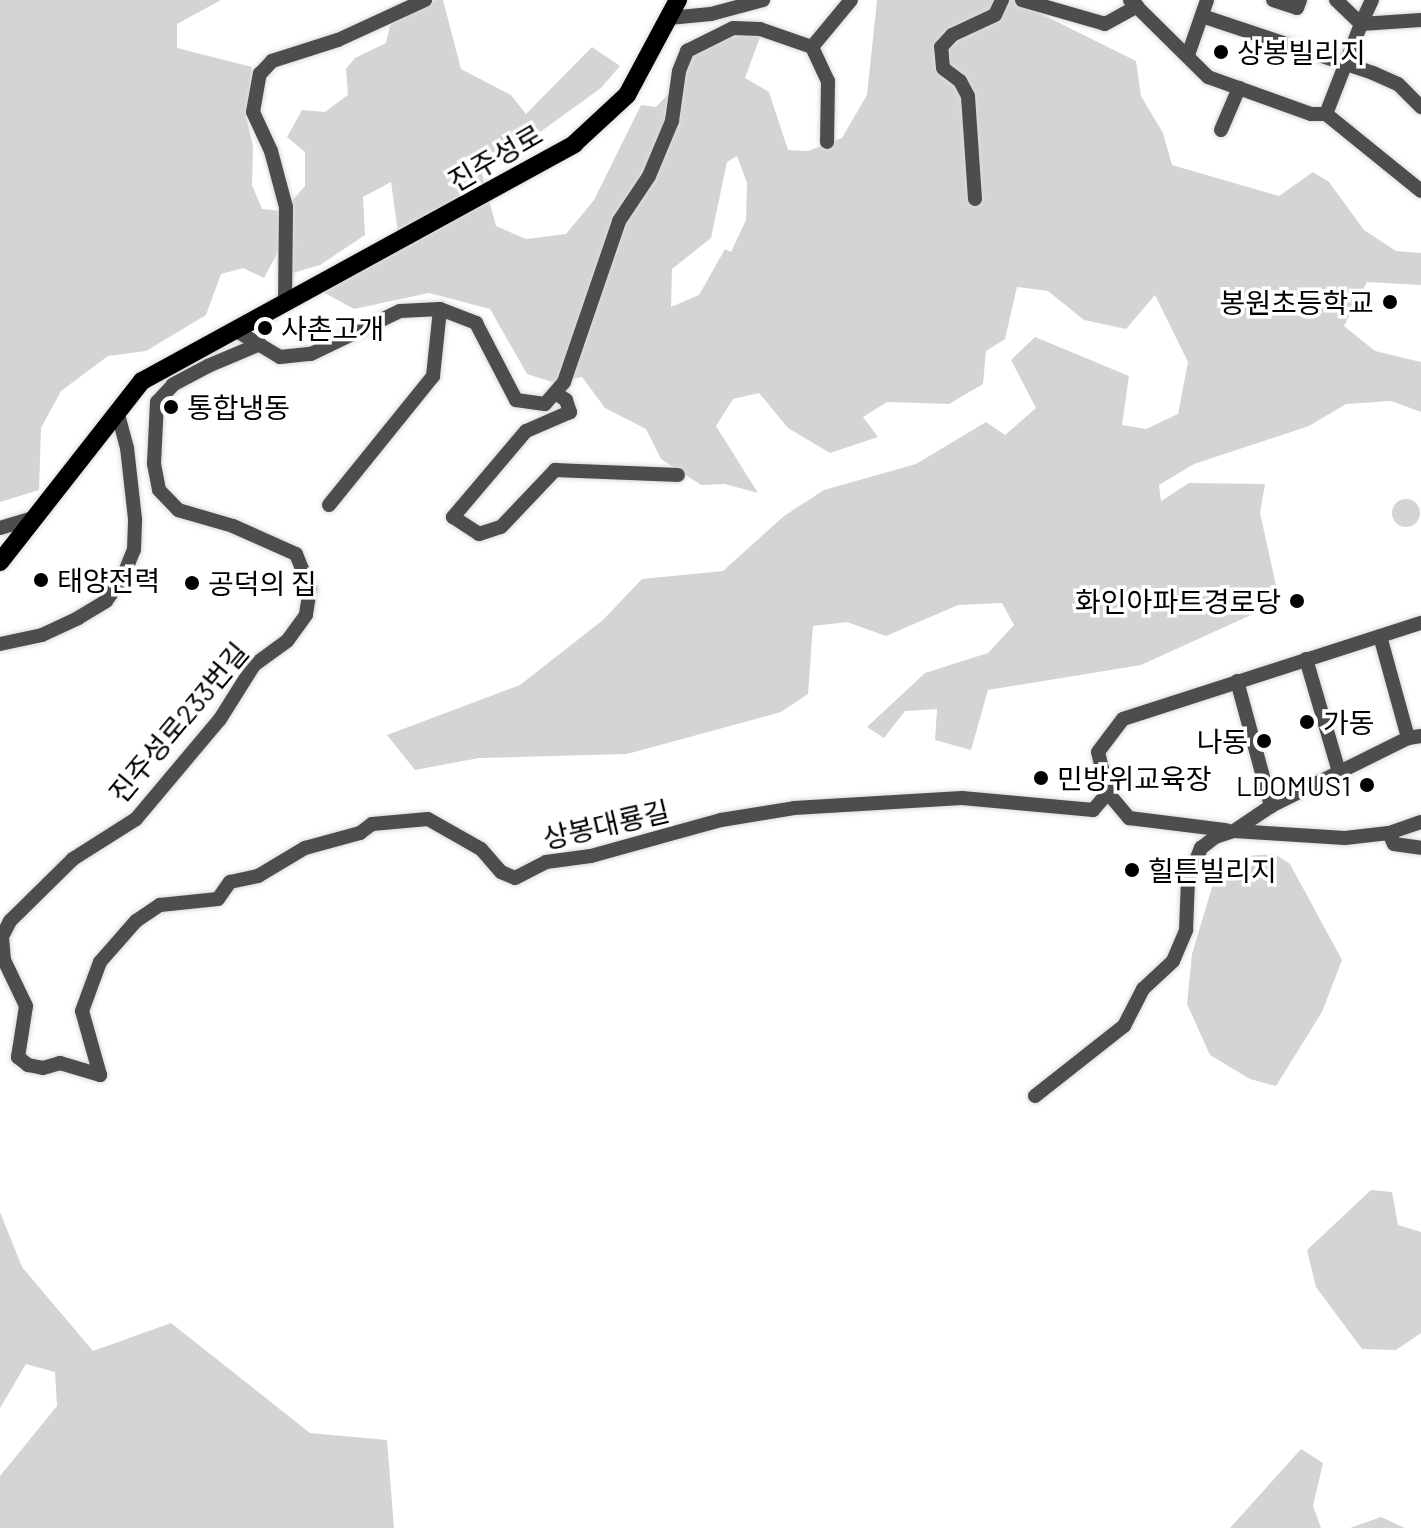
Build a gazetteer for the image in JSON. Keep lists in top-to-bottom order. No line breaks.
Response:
{"streets":{"main road":["진주성로"],"street":["진주성로233번길","상봉대룡길"]},"crossings":[["진주성로233번길","상봉대룡길"]],"places":["상봉빌리지","봉원초등학교","사촌고개","통합냉동","태양전력","공덕의 집","화인아파트경로당","가동","나동","민방위교육장","LDOMUS1","힐튼빌리지"]}
